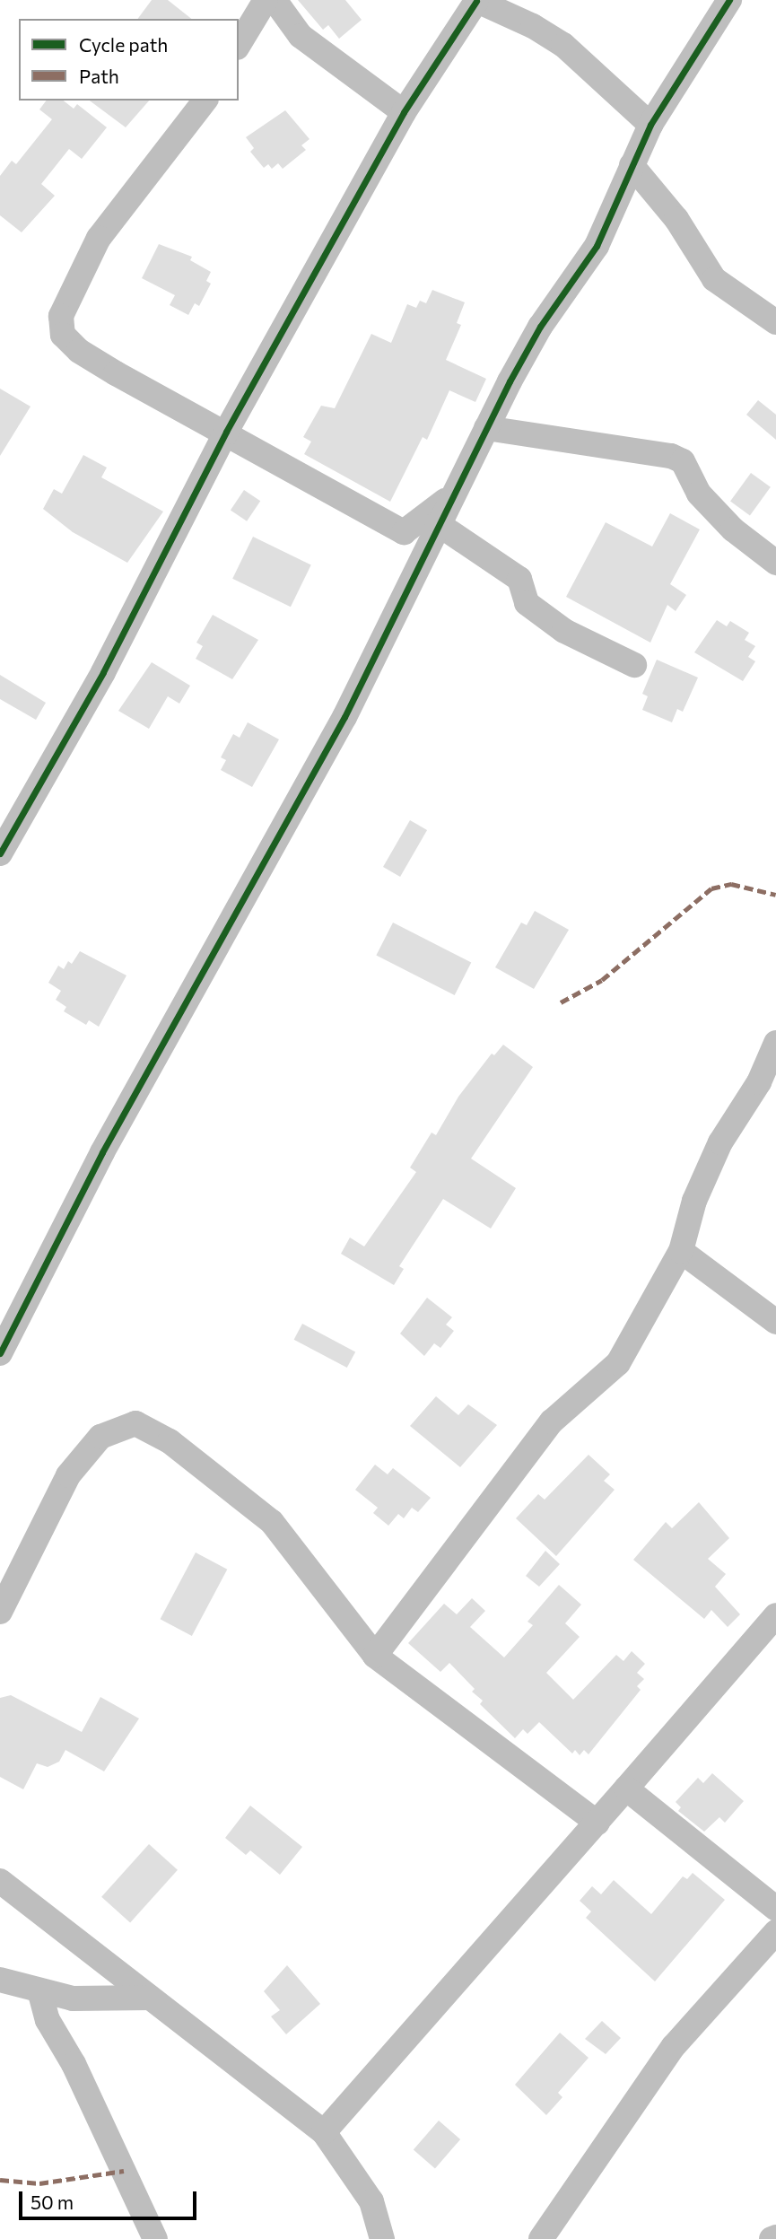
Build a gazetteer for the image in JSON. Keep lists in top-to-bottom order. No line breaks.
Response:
{"legend":["Cycle path","Path"],"scale_bar":"50 m"}
